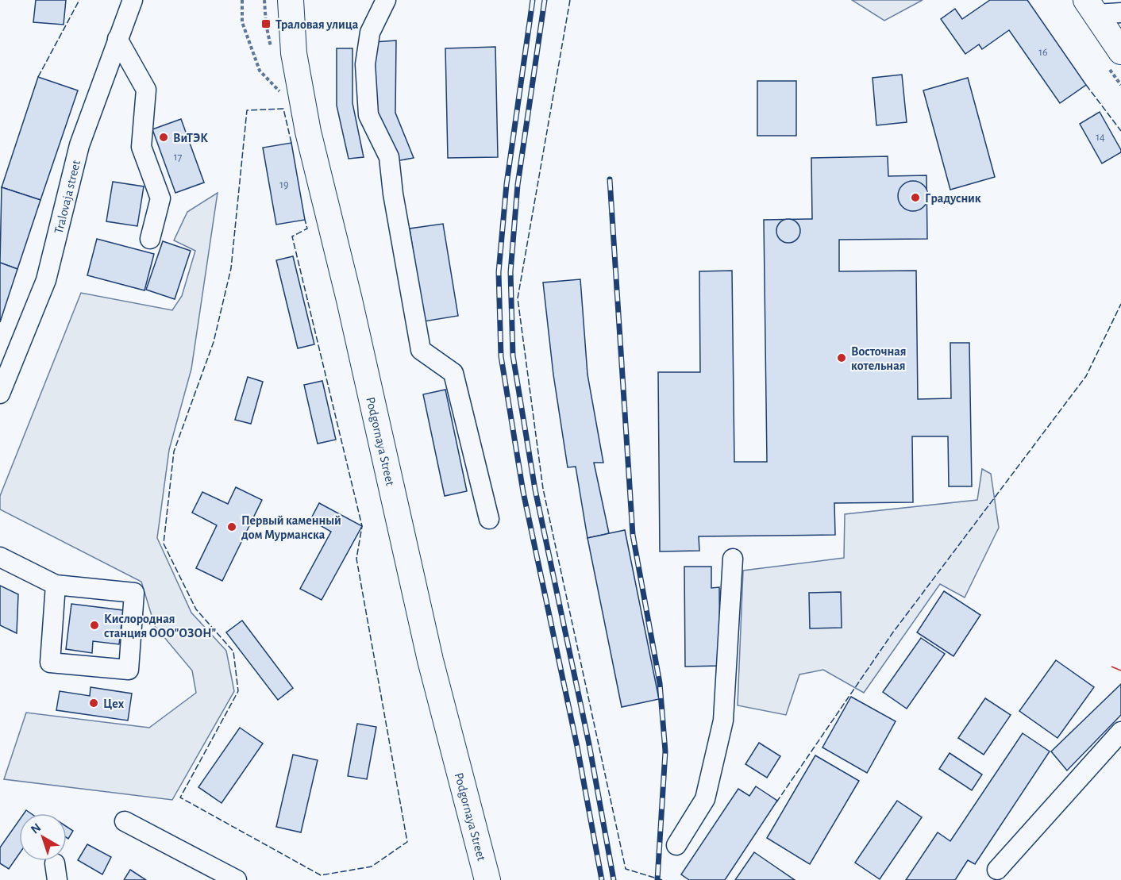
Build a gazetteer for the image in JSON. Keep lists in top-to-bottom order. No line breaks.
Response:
{"streets":{"main road":["Podgornaya Street"],"street":["Tralovaja street"]},"places":{"transit":["Траловая улица"],"other":["ВиТЭК","Градусник","Восточная котельная","Первый каменный дом Мурманска","Кислородная станция ООО\"ОЗОН\"","Цех"]},"house_numbers":["16","14","17","19"],"north":"top left"}
